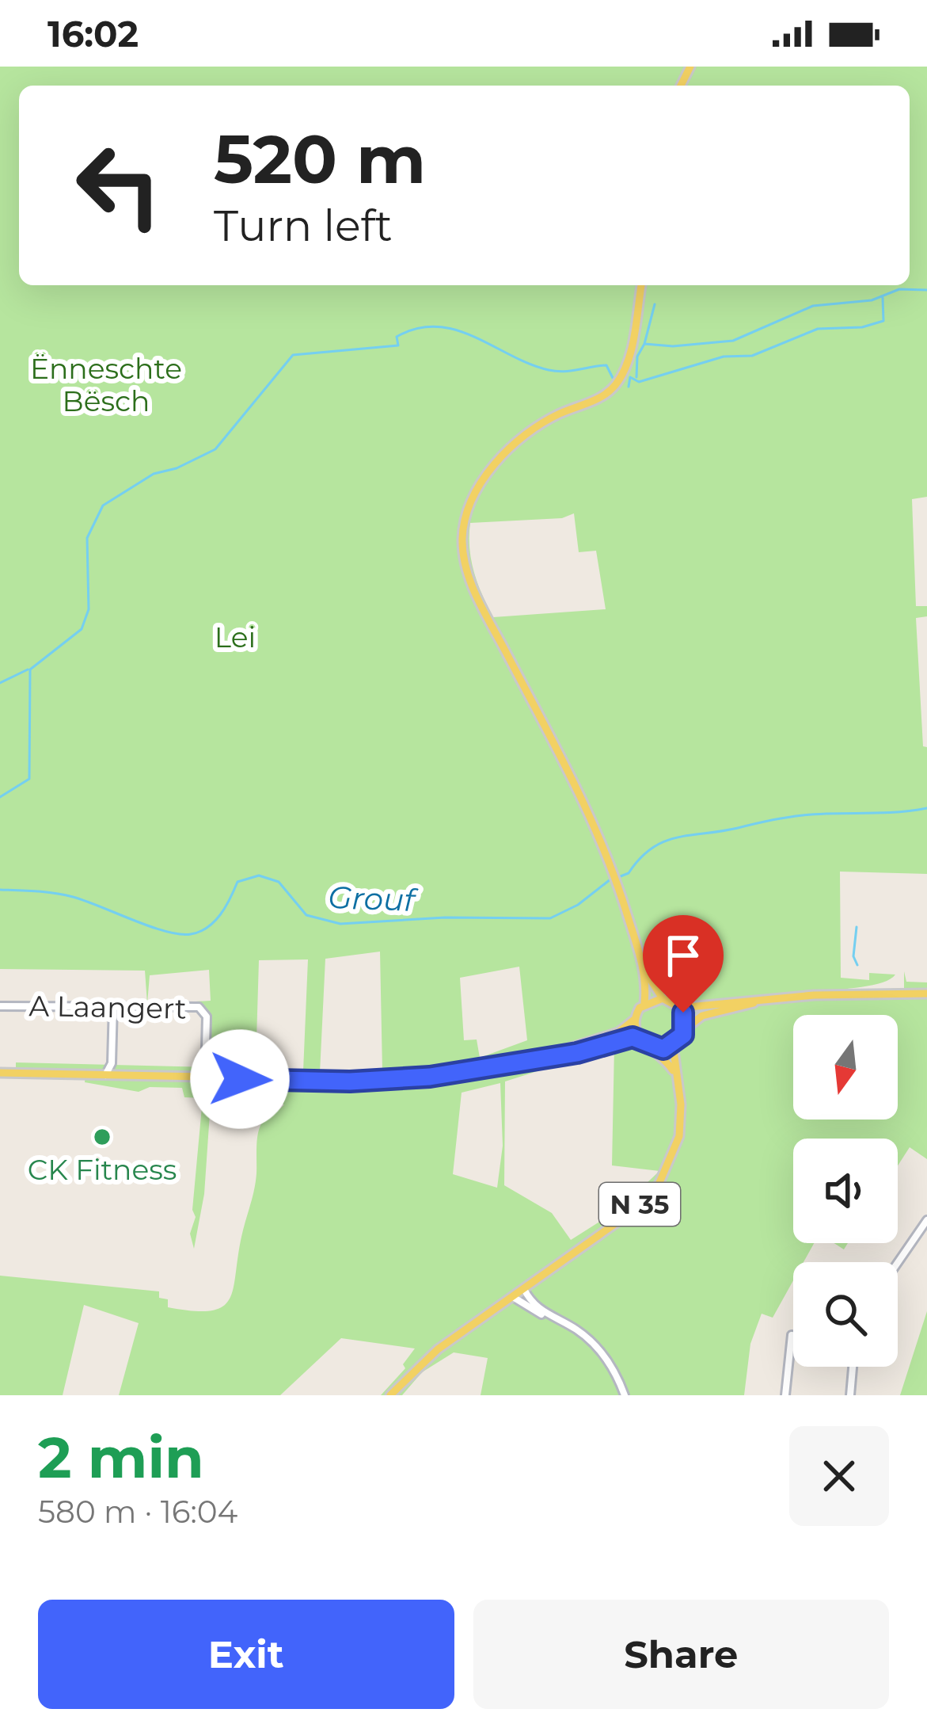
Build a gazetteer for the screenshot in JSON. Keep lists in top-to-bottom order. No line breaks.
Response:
{"streets":{"main road":["N 35"],"street":["A Laangert"]},"water":["Grouf"],"parks":["Ënneschte Bësch","Lei"],"places":["CK Fitness"],"north":"bottom","page":{"status":"16:02","turn":["520 m","Turn left"],"heading":["2 min","580 m · 16:04"],"buttons":["Exit","Share"]}}
